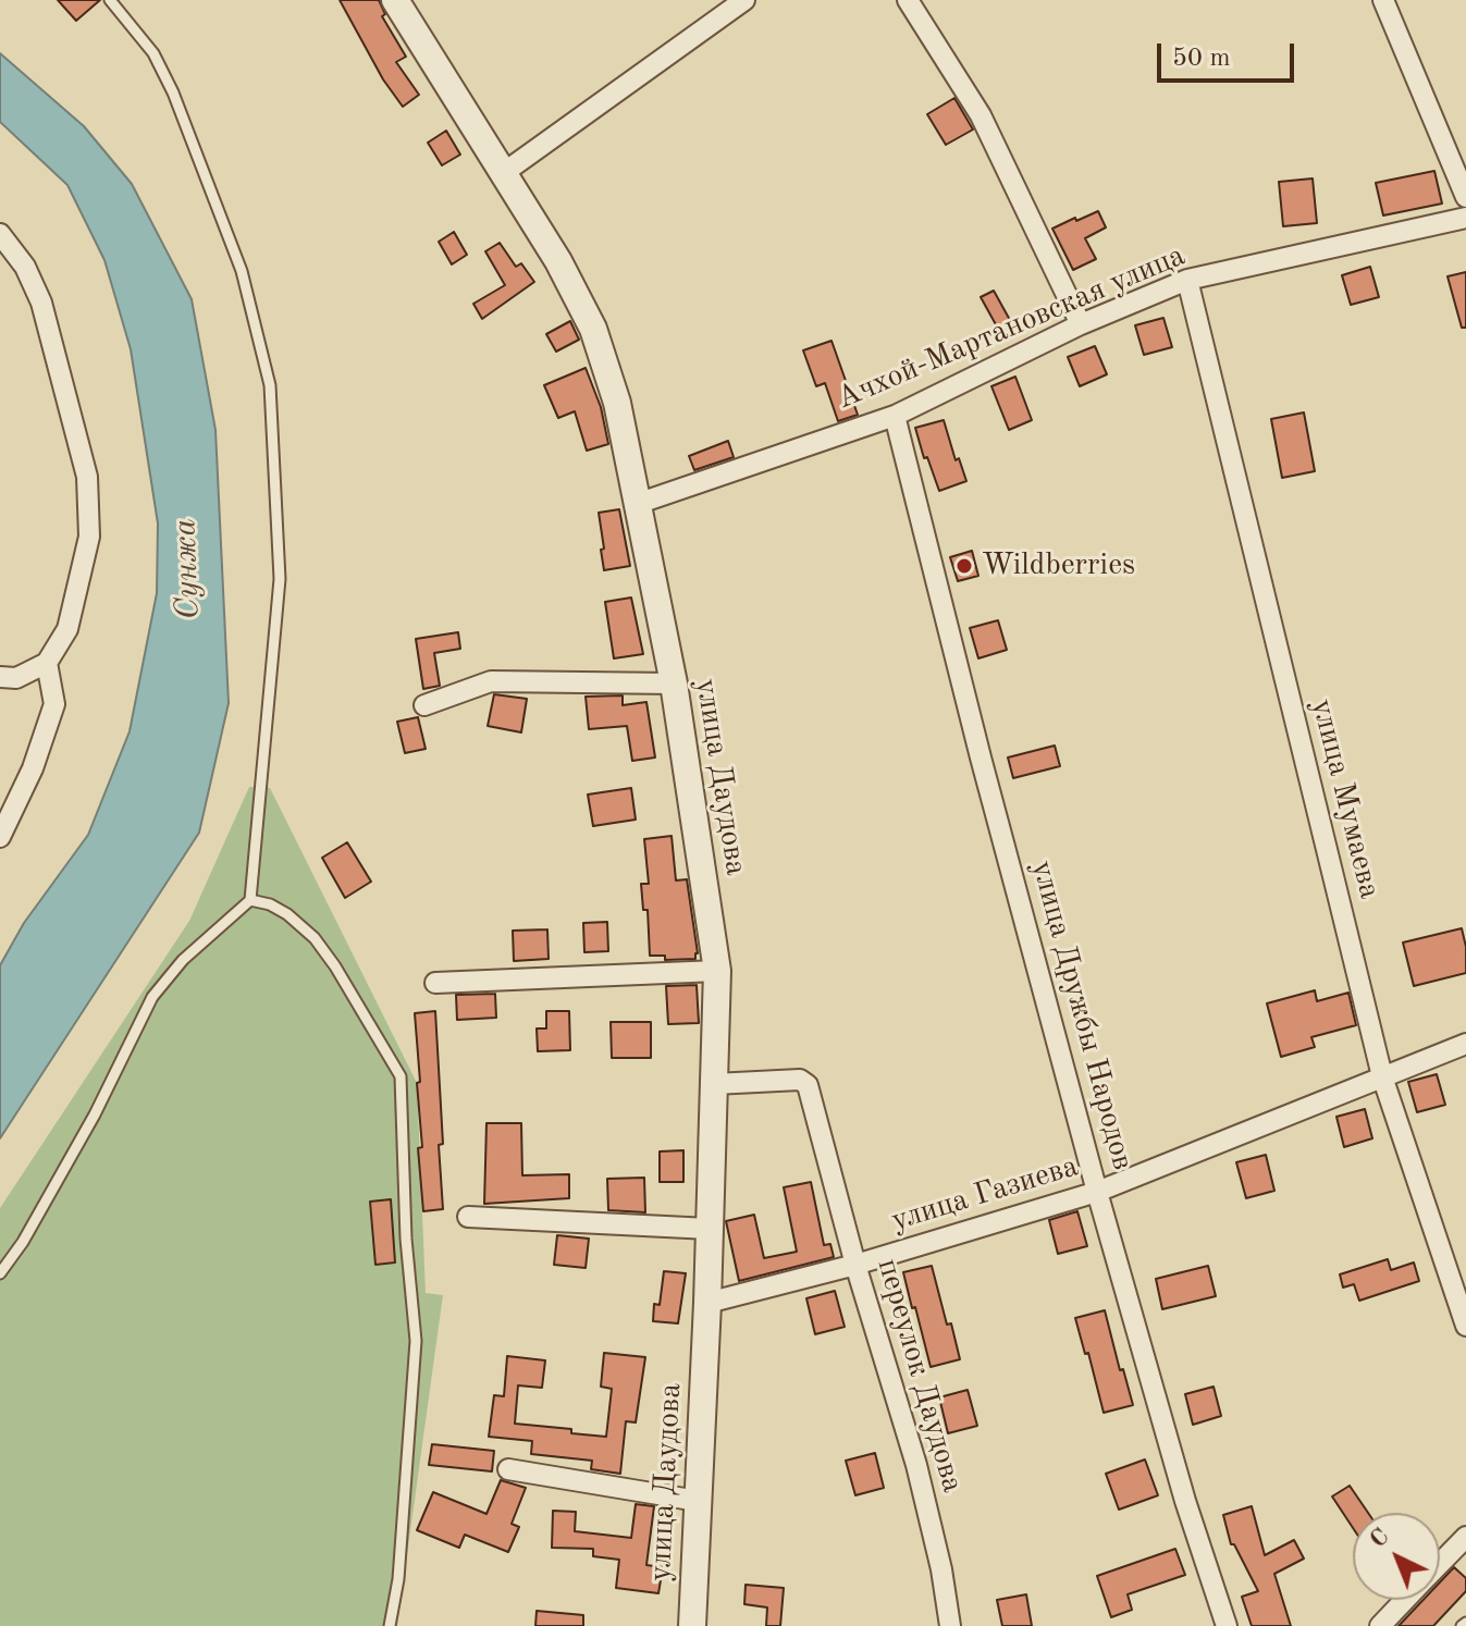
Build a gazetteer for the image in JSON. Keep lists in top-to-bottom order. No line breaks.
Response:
{"streets":{"street":["Ачхой-Мартановская улица","улица Даудова","улица Мумаева","улица Дружбы Народов","улица Газиева","переулок Даудова"]},"crossings":[["Ачхой-Мартановская улица","улица Даудова"],["Ачхой-Мартановская улица","улица Мумаева"],["Ачхой-Мартановская улица","улица Дружбы Народов"],["улица Даудова","улица Газиева"],["улица Даудова","переулок Даудова"],["улица Мумаева","улица Газиева"],["улица Дружбы Народов","улица Газиева"],["улица Газиева","переулок Даудова"]],"water":["Сунжа"],"places":["Wildberries"],"scale_bar":"50 m","north":"top left"}
